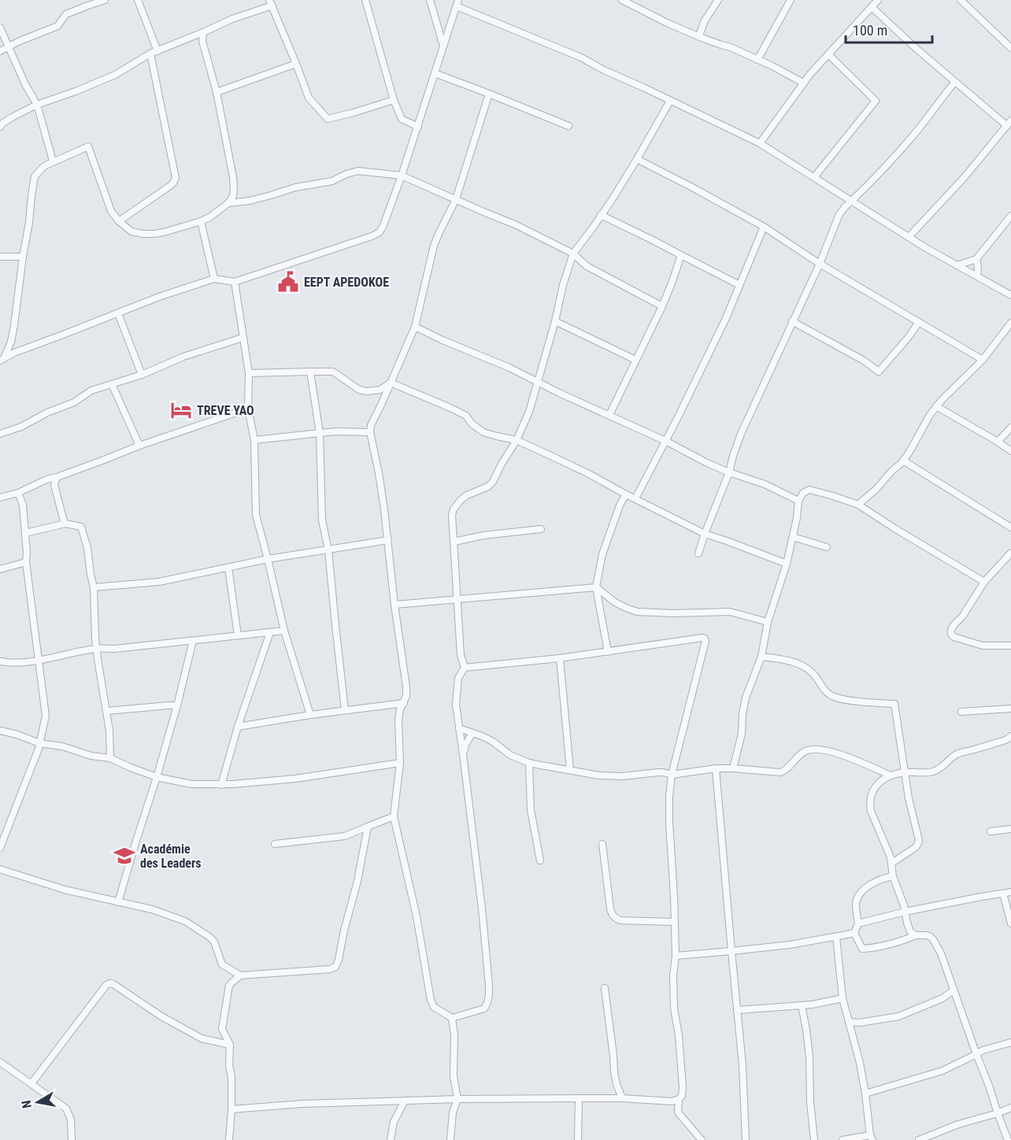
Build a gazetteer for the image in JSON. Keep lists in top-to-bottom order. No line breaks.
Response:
{"places":{"public building":["EEPT APEDOKOE"],"hotel":["TREVE YAO"],"school or university":["Académie des Leaders"]},"scale_bar":"100 m","north":"left"}
